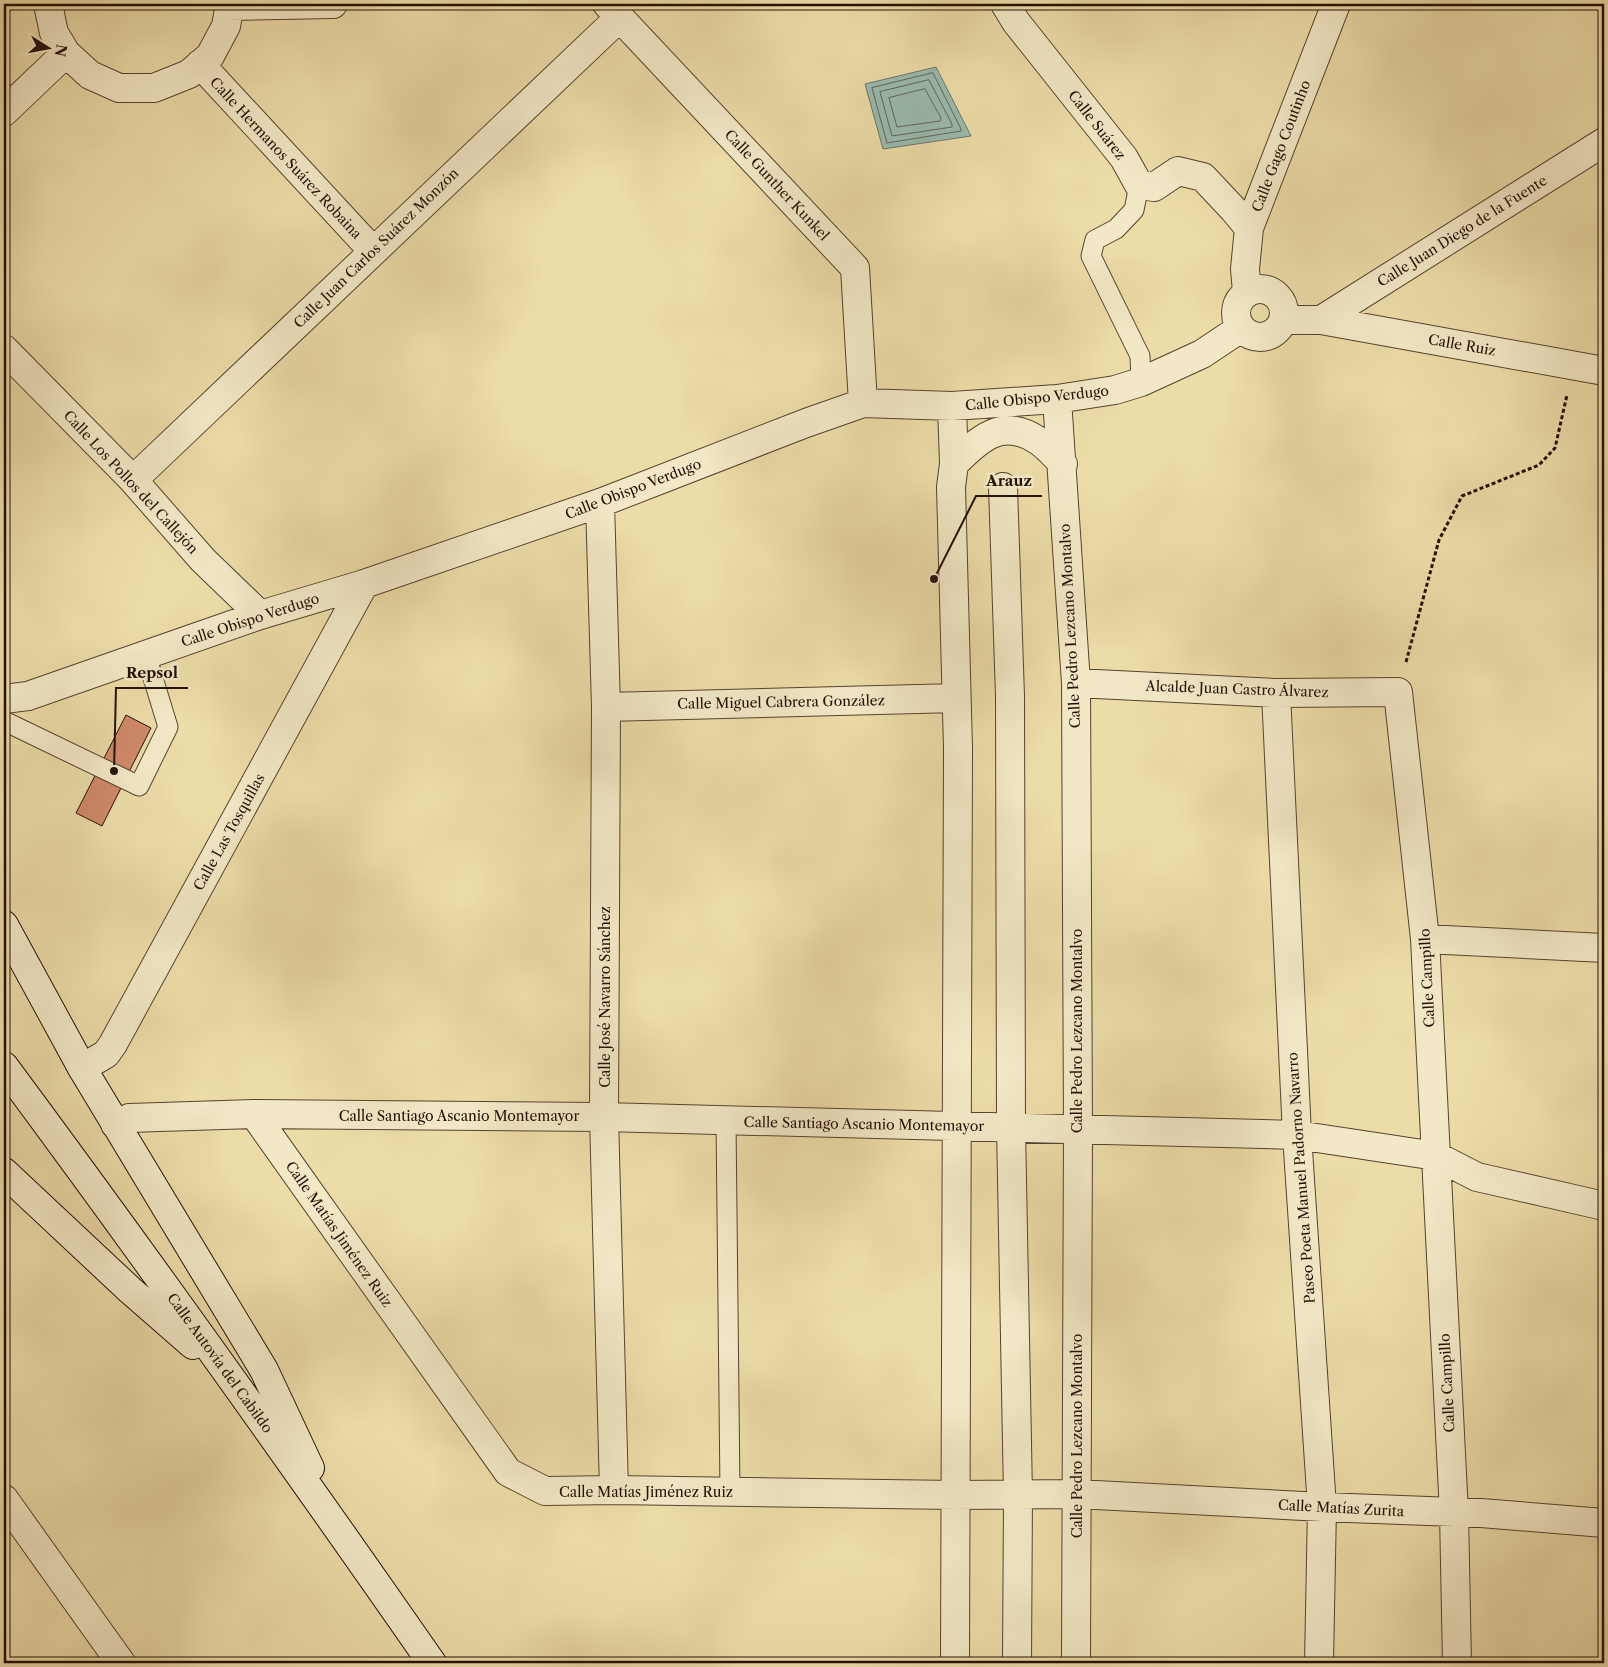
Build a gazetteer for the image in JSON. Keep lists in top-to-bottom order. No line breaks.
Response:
{"streets":{"street":["Calle Suárez","Calle Gago Coutinho","Calle Hermanos Suárez Robaina","Calle Gunther Kunkel","Calle Juan Diego de la Fuente","Calle Juan Carlos Suárez Monzón","Calle Ruiz","Calle Obispo Verdugo","Calle Los Pollos del Callejón","Calle Pedro Lezcano Montalvo","Alcalde Juan Castro Álvarez","Calle Miguel Cabrera González","Calle Las Tosquillas","Calle Campillo","Calle José Navarro Sánchez","Calle Santiago Ascanio Montemayor","Paseo Poeta Manuel Padorno Navarro","Calle Matías Jiménez Ruiz","Calle Autovía del Cabildo","Calle Matías Zurita"]},"crossings":[["Calle Gago Coutinho","Calle Obispo Verdugo"],["Calle Hermanos Suárez Robaina","Calle Juan Carlos Suárez Monzón"],["Calle Gunther Kunkel","Calle Juan Carlos Suárez Monzón"],["Calle Gunther Kunkel","Calle Obispo Verdugo"],["Calle Juan Diego de la Fuente","Calle Ruiz"],["Calle Juan Carlos Suárez Monzón","Calle Los Pollos del Callejón"],["Calle Obispo Verdugo","Calle Los Pollos del Callejón"],["Calle Obispo Verdugo","Calle Pedro Lezcano Montalvo"],["Calle Obispo Verdugo","Calle Las Tosquillas"],["Calle Obispo Verdugo","Calle José Navarro Sánchez"],["Calle Pedro Lezcano Montalvo","Alcalde Juan Castro Álvarez"],["Calle Pedro Lezcano Montalvo","Calle Santiago Ascanio Montemayor"],["Calle Pedro Lezcano Montalvo","Calle Matías Jiménez Ruiz"],["Calle Pedro Lezcano Montalvo","Calle Matías Zurita"],["Alcalde Juan Castro Álvarez","Calle Campillo"],["Alcalde Juan Castro Álvarez","Paseo Poeta Manuel Padorno Navarro"],["Calle Miguel Cabrera González","Calle José Navarro Sánchez"],["Calle Campillo","Calle Santiago Ascanio Montemayor"],["Calle Campillo","Calle Matías Zurita"],["Calle José Navarro Sánchez","Calle Santiago Ascanio Montemayor"],["Calle José Navarro Sánchez","Calle Matías Jiménez Ruiz"],["Calle Santiago Ascanio Montemayor","Paseo Poeta Manuel Padorno Navarro"],["Calle Santiago Ascanio Montemayor","Calle Matías Jiménez Ruiz"],["Paseo Poeta Manuel Padorno Navarro","Calle Matías Zurita"],["Calle Matías Jiménez Ruiz","Calle Matías Zurita"]],"places":["Arauz","Repsol"],"north":"right"}
